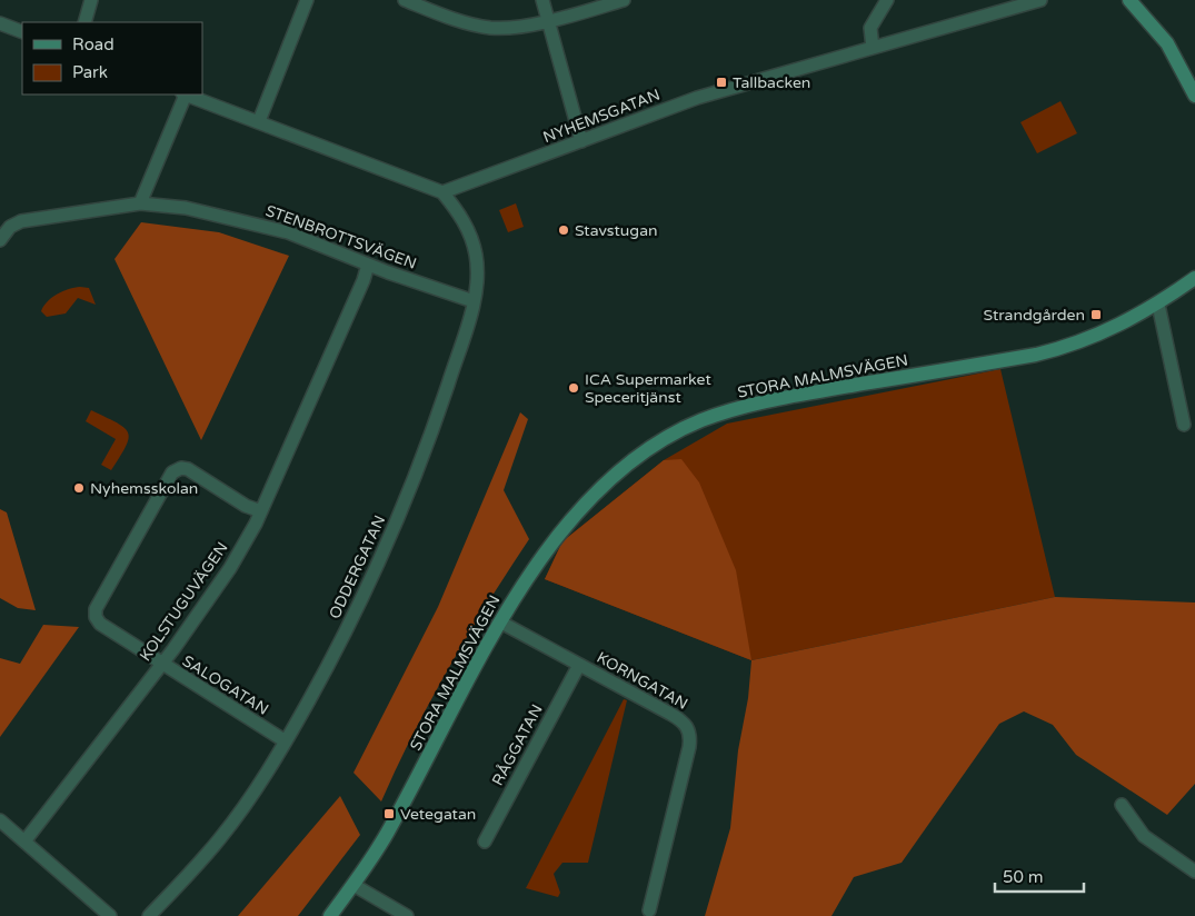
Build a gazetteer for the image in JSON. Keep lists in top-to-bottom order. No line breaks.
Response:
{"streets":{"street":["NYHEMSGATAN","STENBROTTSVÄGEN","STORA MALMSVÄGEN","ODDERGATAN","KOLSTUGUVÄGEN","KORNGATAN","SALOGATAN","RÅGGATAN"]},"crossings":[["NYHEMSGATAN","ODDERGATAN"],["STENBROTTSVÄGEN","ODDERGATAN"],["STENBROTTSVÄGEN","KOLSTUGUVÄGEN"],["STORA MALMSVÄGEN","KORNGATAN"],["ODDERGATAN","SALOGATAN"],["KOLSTUGUVÄGEN","SALOGATAN"],["KORNGATAN","RÅGGATAN"]],"places":{"transit":["Tallbacken","Strandgården","Vetegatan"],"other":["Stavstugan","ICA Supermarket Speceritjänst","Nyhemsskolan"]},"legend":["Road","Park"],"scale_bar":"50 m"}
